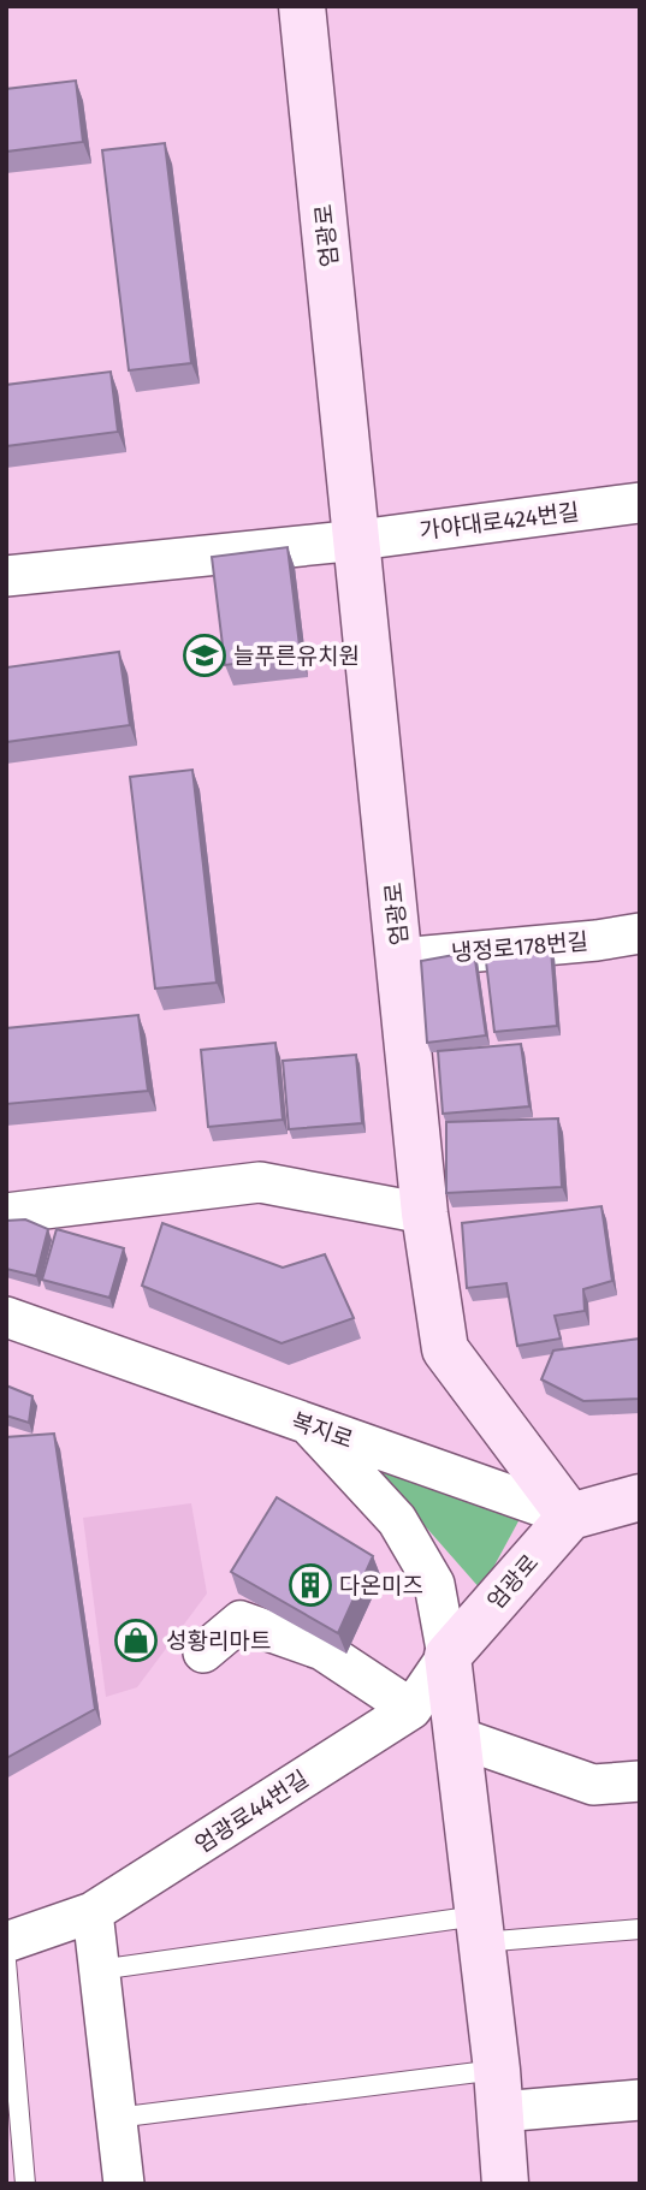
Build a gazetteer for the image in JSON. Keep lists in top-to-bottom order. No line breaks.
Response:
{"streets":{"main road":["엄광로"],"street":["가야대로424번길","냉정로178번길","복지로","엄광로44번길"]},"crossings":[["엄광로","가야대로424번길"],["엄광로","냉정로178번길"],["엄광로","복지로"],["엄광로","엄광로44번길"]],"places":{"school or university":["늘푸른유치원"],"building":["다온미즈"],"shop":["성황리마트"]}}
